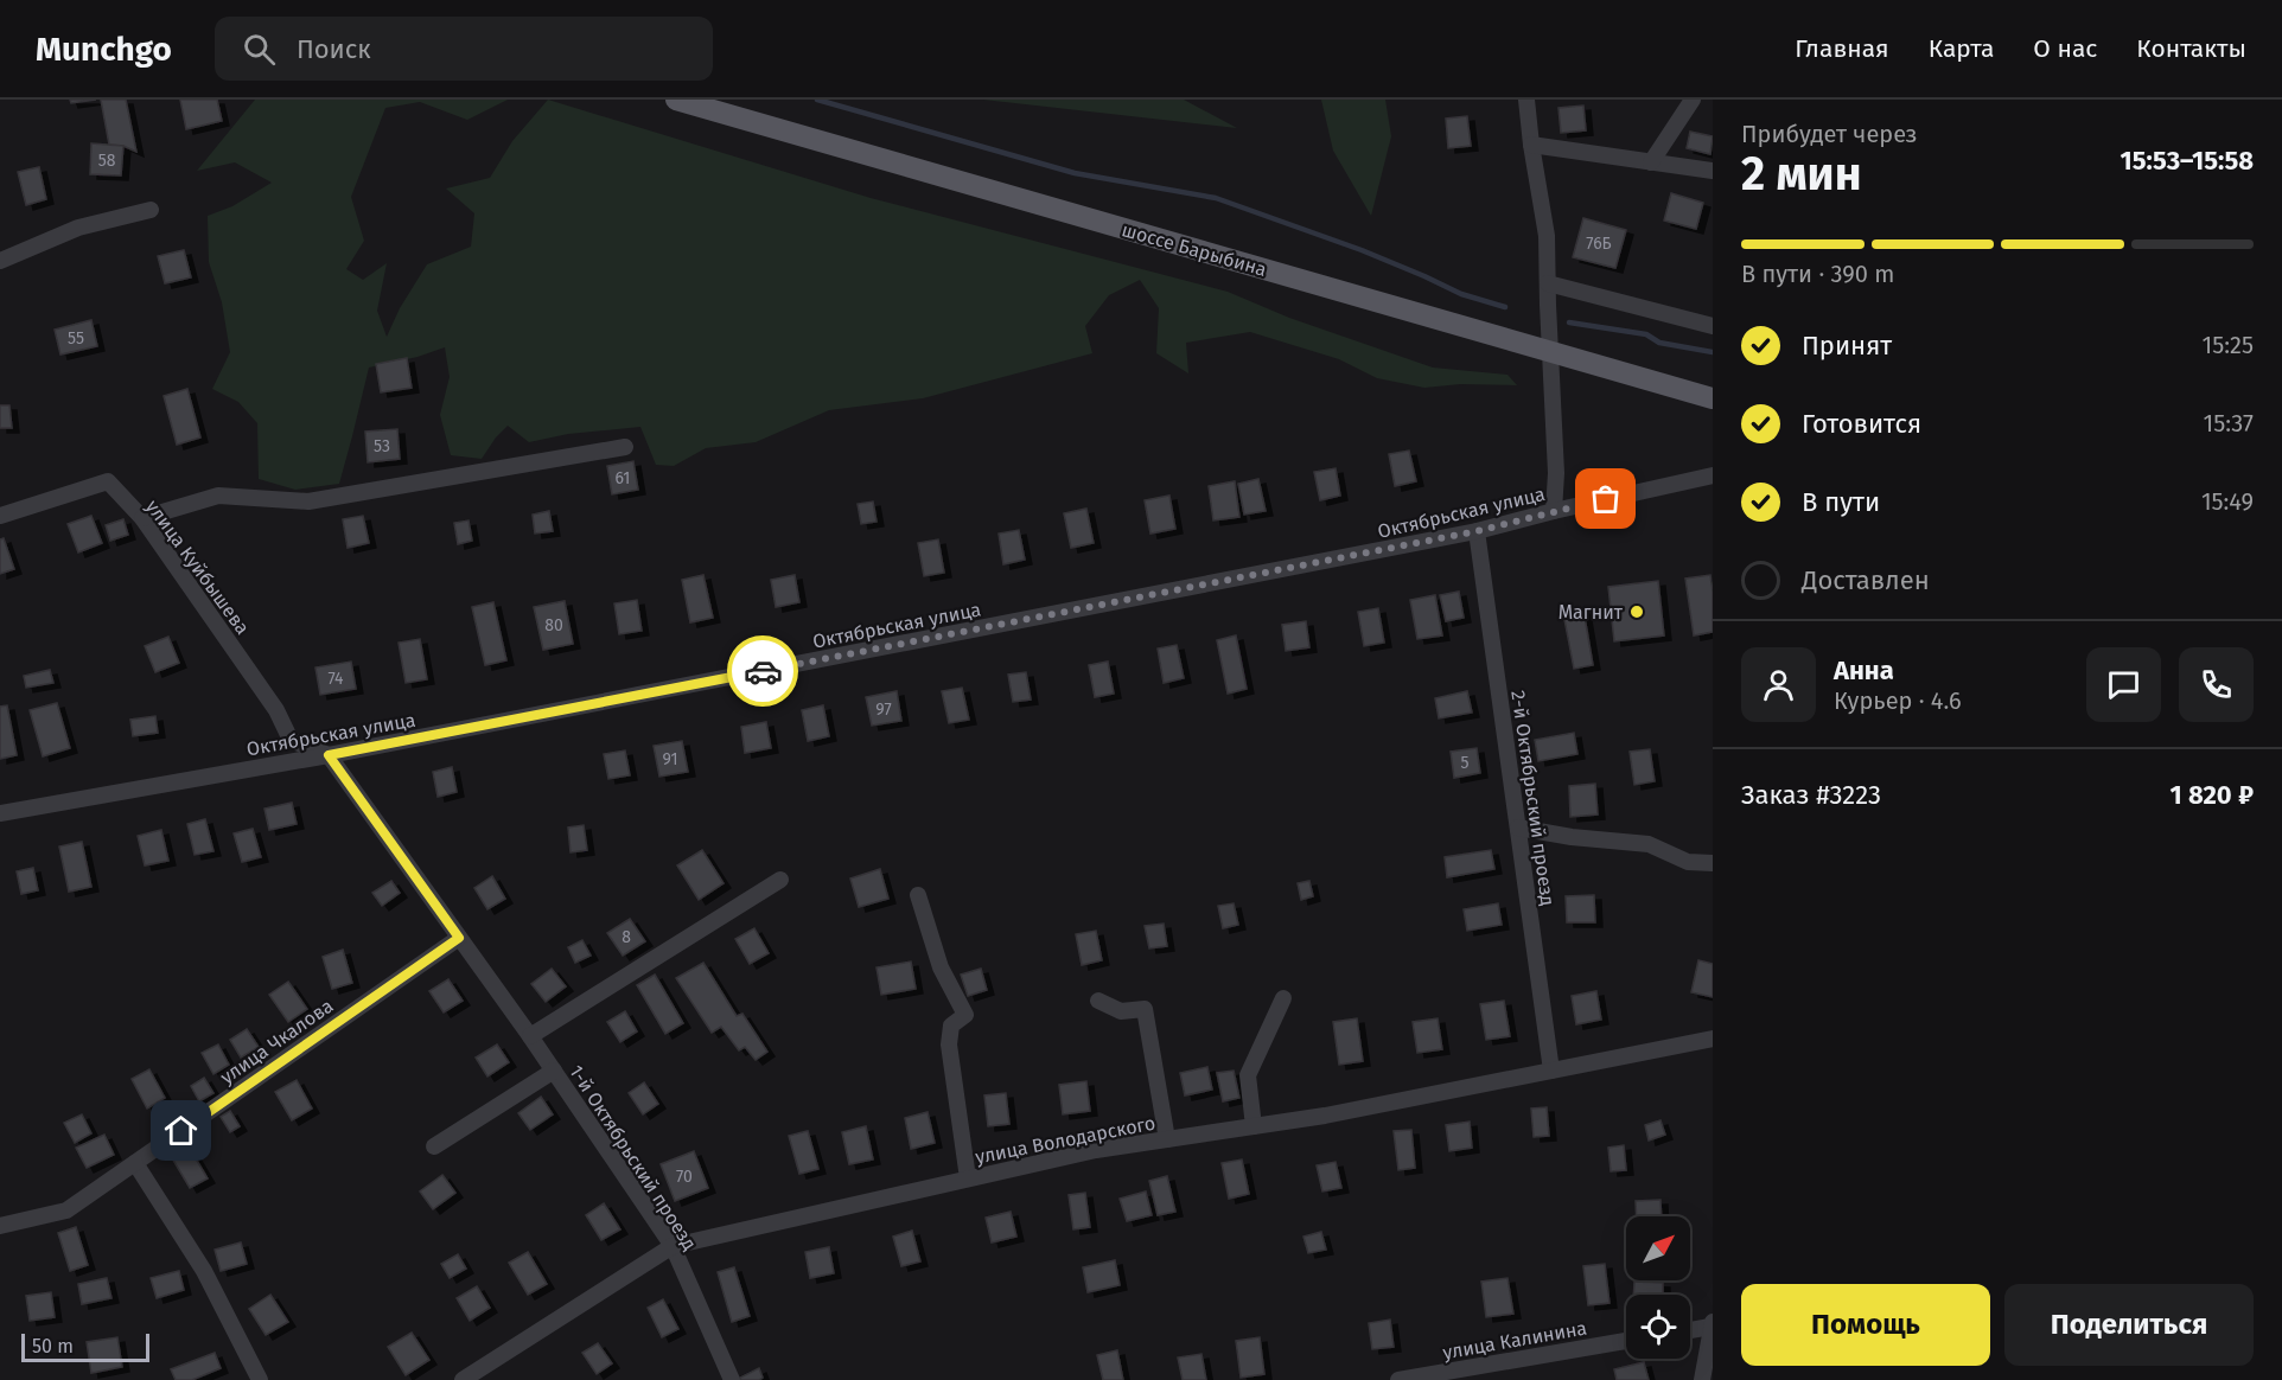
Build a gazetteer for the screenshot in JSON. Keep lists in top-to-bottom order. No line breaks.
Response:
{"streets":{"main road":["шоссе Барыбина"],"street":["Октябрьская улица","улица Куйбышева","2-й Октябрьский проезд","улица Чкалова","улица Володарского","1-й Октябрьский проезд","улица Калинина"]},"crossings":[["Октябрьская улица","улица Куйбышева"],["Октябрьская улица","2-й Октябрьский проезд"],["Октябрьская улица","1-й Октябрьский проезд"],["улица Куйбышева","1-й Октябрьский проезд"],["2-й Октябрьский проезд","улица Володарского"],["улица Чкалова","1-й Октябрьский проезд"],["улица Володарского","1-й Октябрьский проезд"]],"places":["Магнит"],"house_numbers":["58","76Б","55","53","61","80","74","97","91","5","8","70"],"scale_bar":"50 m","north":"top right","page":{"header":"Munchgo","search":"Поиск","nav":["Главная","Карта","О нас","Контакты"],"heading":["2 мин","Прибудет через","15:53–15:58"],"panel":["Анна","Курьер · 4.6","Заказ #3223","1 820 ₽"],"bar":"В пути · 390 m","list":[["Принят","15:25"],["Готовится","15:37"],["В пути","15:49"],"Доставлен"],"buttons":["Помощь","Поделиться"],"scale":"50 m"}}
